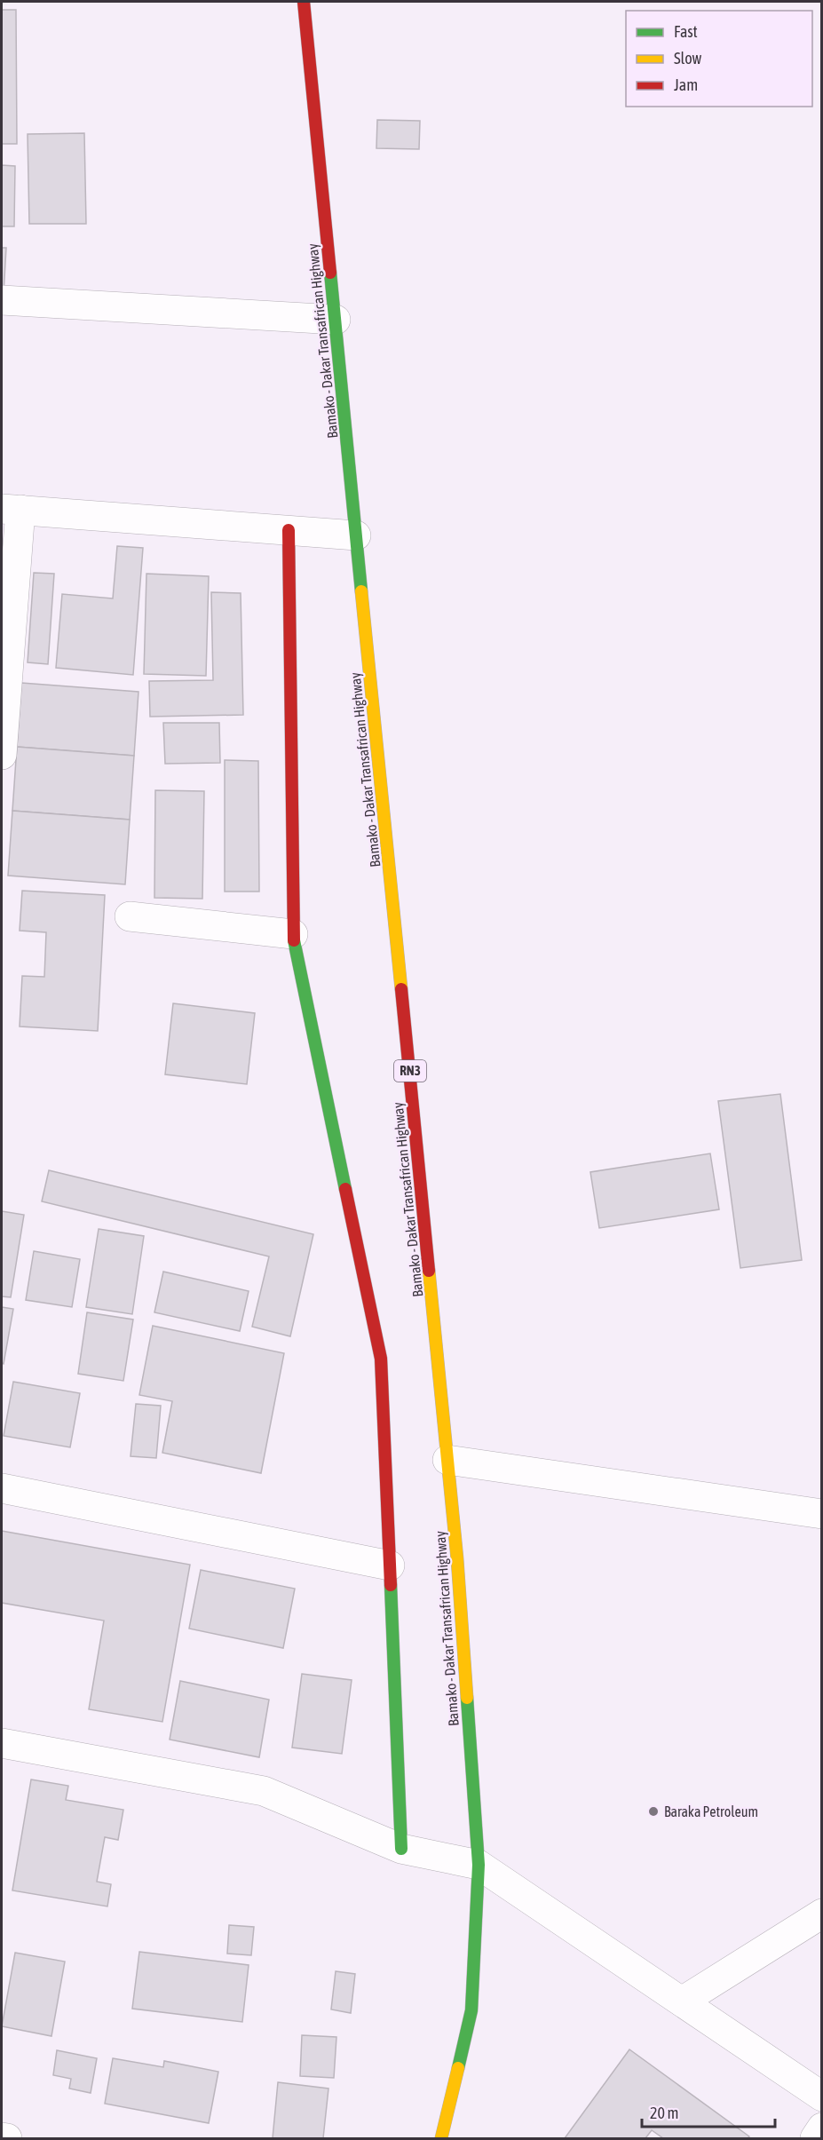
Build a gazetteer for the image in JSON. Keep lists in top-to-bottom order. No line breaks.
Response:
{"streets":{"main road":["Bamako - Dakar Transafrican Highway","RN3"]},"places":["Baraka Petroleum"],"legend":["Fast","Slow","Jam"],"scale_bar":"20 m"}
